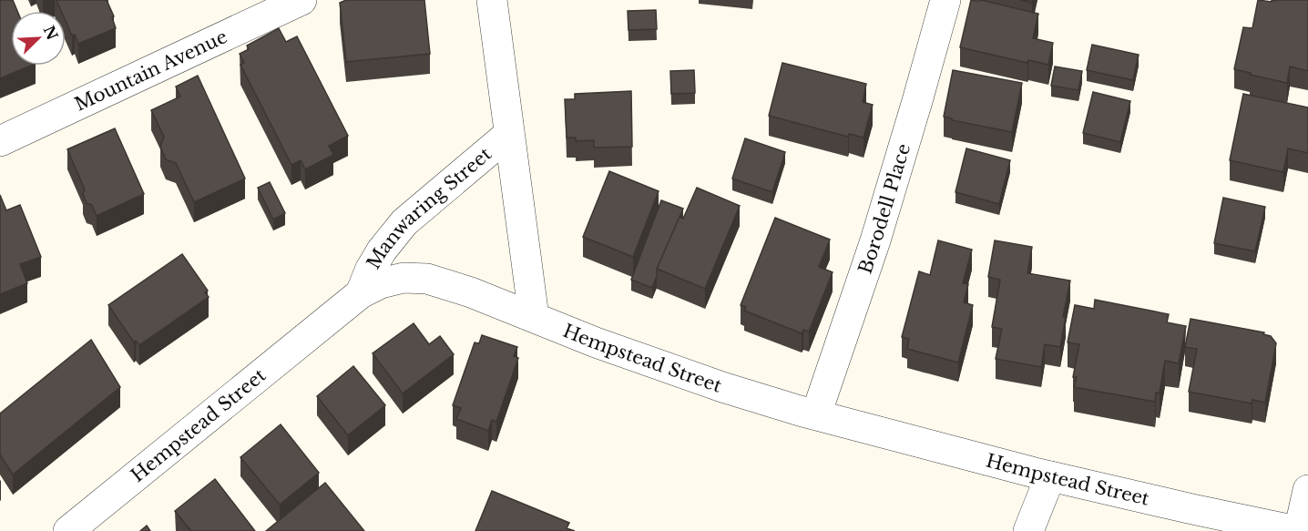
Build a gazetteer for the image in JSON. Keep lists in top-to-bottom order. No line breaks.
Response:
{"streets":{"street":["Mountain Avenue","Borodell Place","Manwaring Street","Hempstead Street"]},"crossings":[["Borodell Place","Hempstead Street"],["Manwaring Street","Hempstead Street"]],"north":"top right"}
